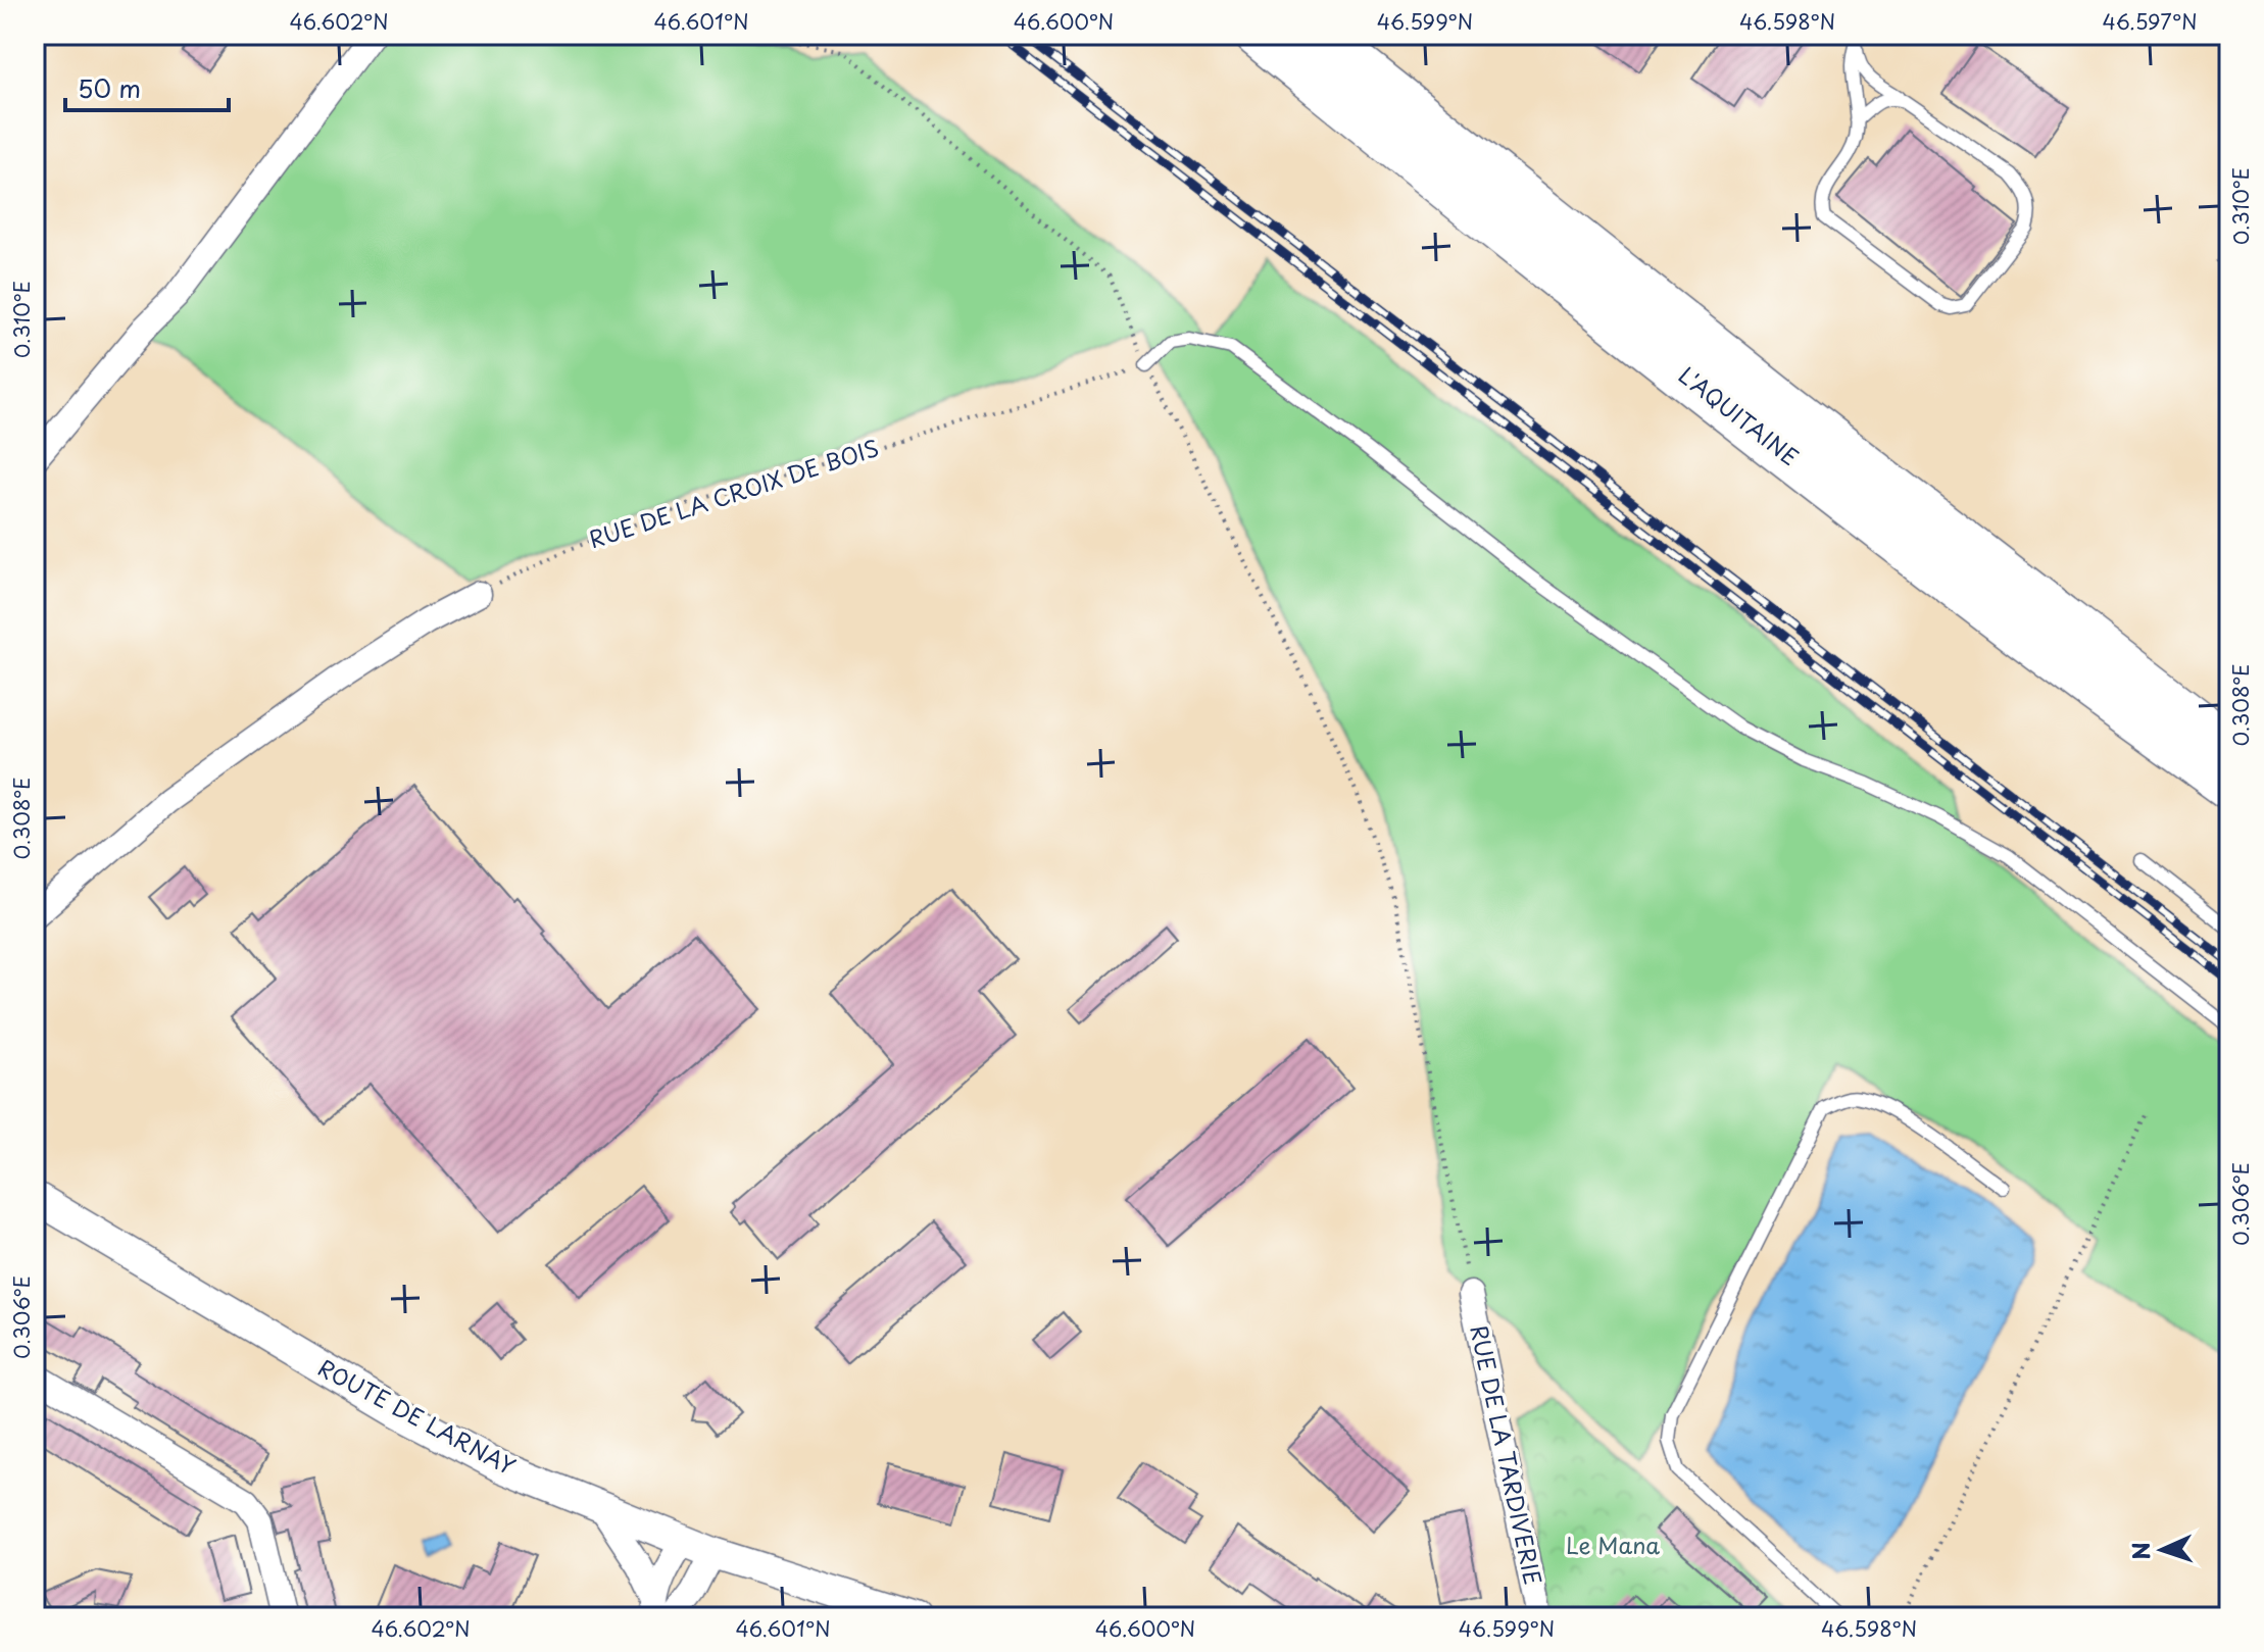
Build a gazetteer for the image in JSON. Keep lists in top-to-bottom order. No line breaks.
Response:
{"streets":{"highway":["L'AQUITAINE"],"street":["ROUTE DE LARNAY","RUE DE LA TARDIVERIE"],"path":["RUE DE LA CROIX DE BOIS"]},"parks":["Le Mana"],"scale_bar":"50 m","north":"left","coordinates":["46.602°N","46.601°N","46.600°N","46.599°N","46.598°N","46.597°N","0.310°E","0.308°E","0.306°E"]}
